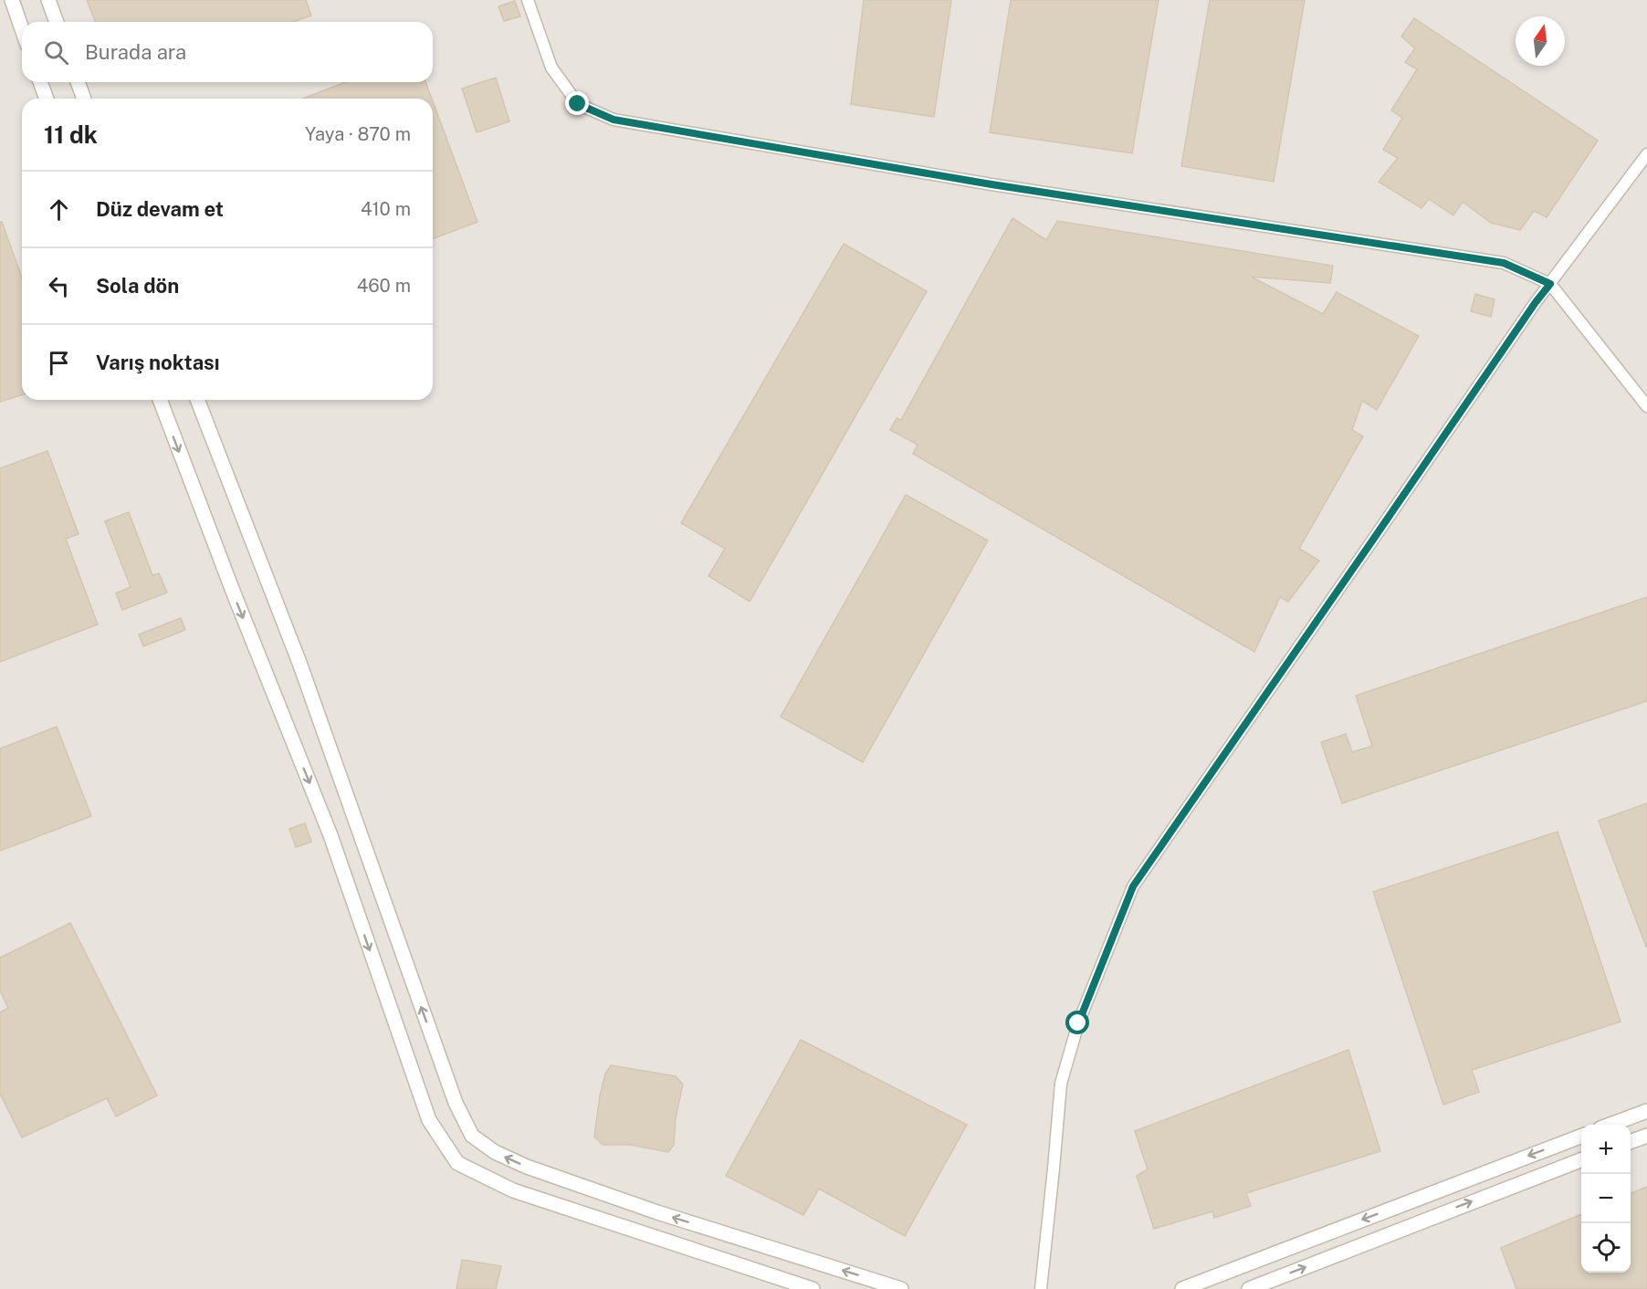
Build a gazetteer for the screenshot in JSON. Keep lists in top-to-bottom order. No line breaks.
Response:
{"north":"top","page":{"search":"Burada ara","heading":["11 dk","Yaya · 870 m"],"list":[["Düz devam et","410 m"],["Sola dön","460 m"],"Varış noktası"],"map_buttons":["+","−"]}}
